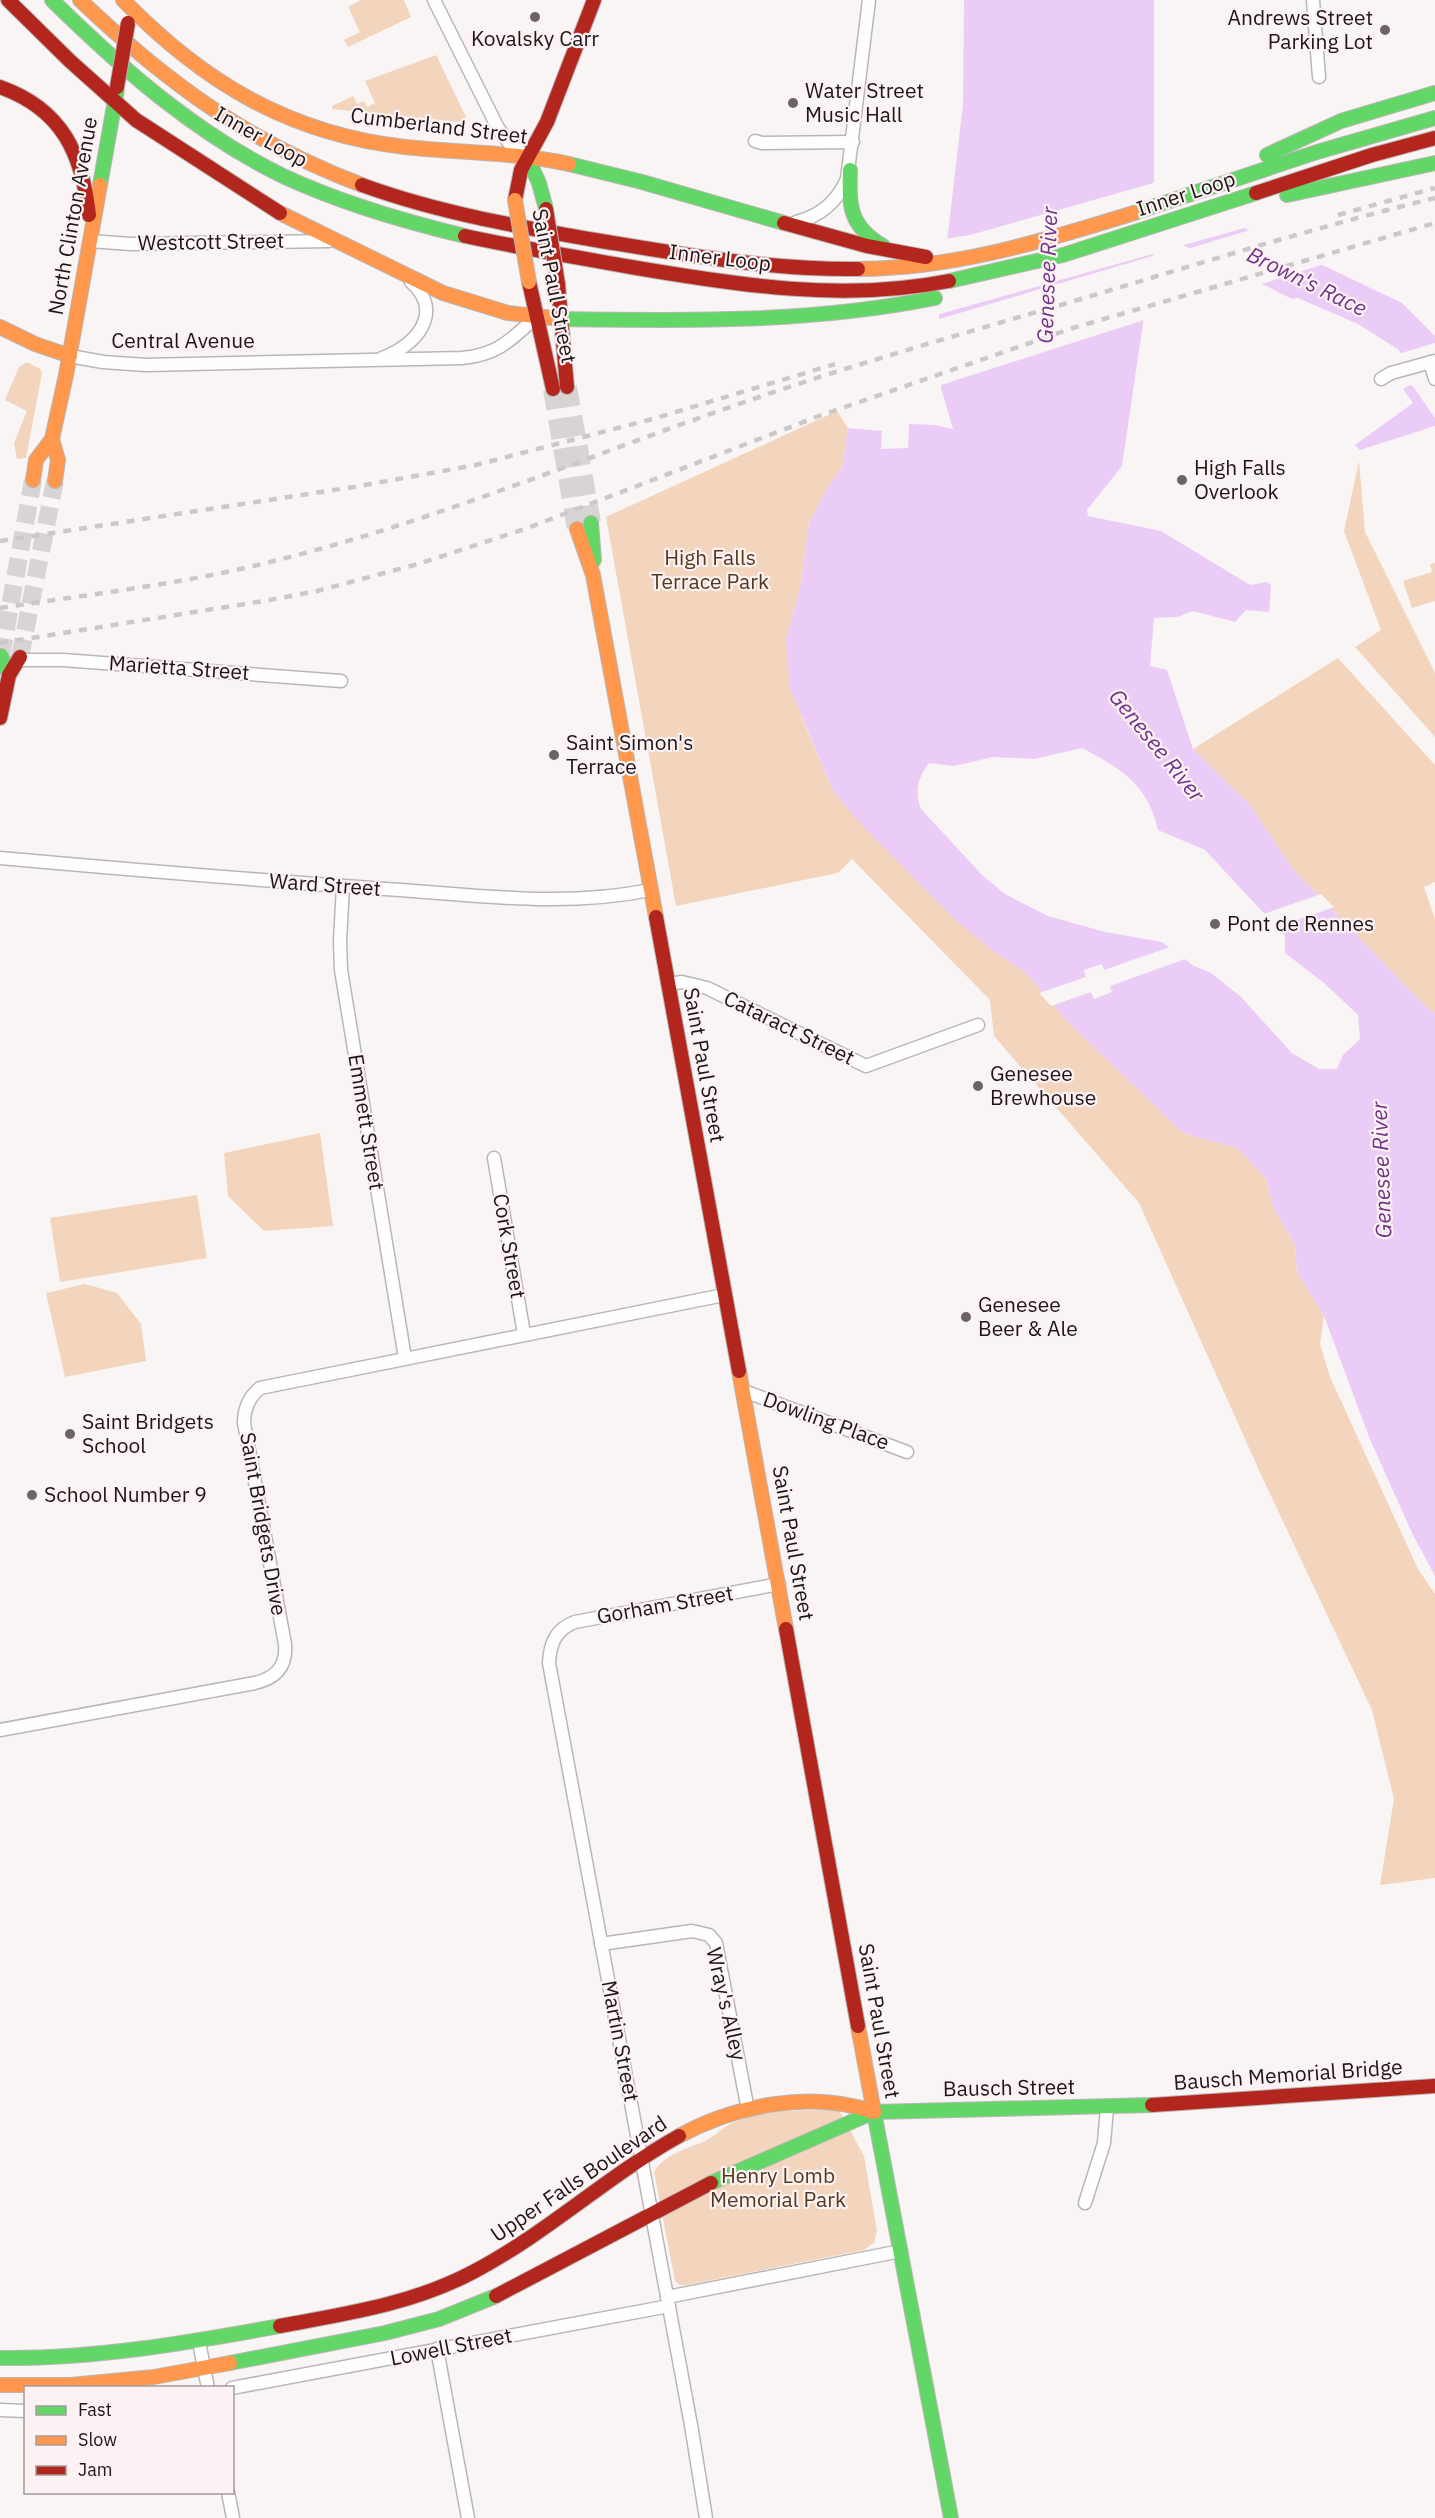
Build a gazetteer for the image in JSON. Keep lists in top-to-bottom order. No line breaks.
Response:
{"streets":{"main road":["Cumberland Street","Inner Loop","North Clinton Avenue","Saint Paul Street","Central Avenue","Bausch Memorial Bridge","Bausch Street","Upper Falls Boulevard"],"street":["Westcott Street","Marietta Street","Ward Street","Cataract Street","Emmett Street","Cork Street","Dowling Place","Saint Bridgets Drive","Gorham Street","Wray's Alley","Martin Street","Lowell Street"]},"crossings":[["Cumberland Street","North Clinton Avenue"],["Cumberland Street","Saint Paul Street"],["North Clinton Avenue","Westcott Street"],["North Clinton Avenue","Central Avenue"],["Saint Paul Street","Central Avenue"],["Saint Paul Street","Ward Street"],["Saint Paul Street","Cataract Street"],["Saint Paul Street","Dowling Place"],["Saint Paul Street","Saint Bridgets Drive"],["Saint Paul Street","Gorham Street"],["Saint Paul Street","Bausch Street"],["Saint Paul Street","Upper Falls Boulevard"],["Saint Paul Street","Lowell Street"],["Ward Street","Emmett Street"],["Emmett Street","Saint Bridgets Drive"],["Cork Street","Saint Bridgets Drive"],["Gorham Street","Martin Street"],["Wray's Alley","Martin Street"],["Wray's Alley","Upper Falls Boulevard"],["Martin Street","Upper Falls Boulevard"],["Martin Street","Lowell Street"],["Bausch Memorial Bridge","Bausch Street"],["Bausch Street","Upper Falls Boulevard"]],"water":["Genesee River","Brown's Race"],"parks":["High Falls Terrace Park","Henry Lomb Memorial Park"],"places":["Kovalsky Carr","Andrews Street Parking Lot","Water Street Music Hall","High Falls Overlook","Saint Simon's Terrace","Pont de Rennes","Genesee Brewhouse","Genesee Beer & Ale","Saint Bridgets School","School Number 9"],"legend":["Fast","Slow","Jam"]}
